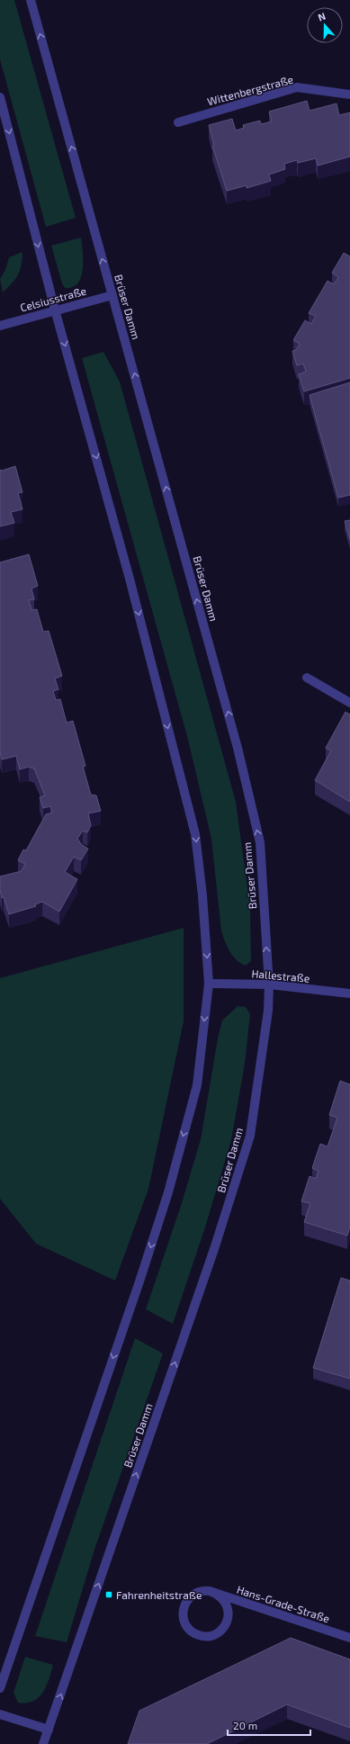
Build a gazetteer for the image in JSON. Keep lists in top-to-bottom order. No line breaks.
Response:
{"streets":{"street":["Wittenbergstraße","Celsiusstraße","Brüser Damm","Hallestraße","Hans-Grade-Straße"]},"crossings":[["Celsiusstraße","Brüser Damm"],["Brüser Damm","Hallestraße"]],"places":{"transit":["Fahrenheitstraße"]},"scale_bar":"20 m","north":"top"}
